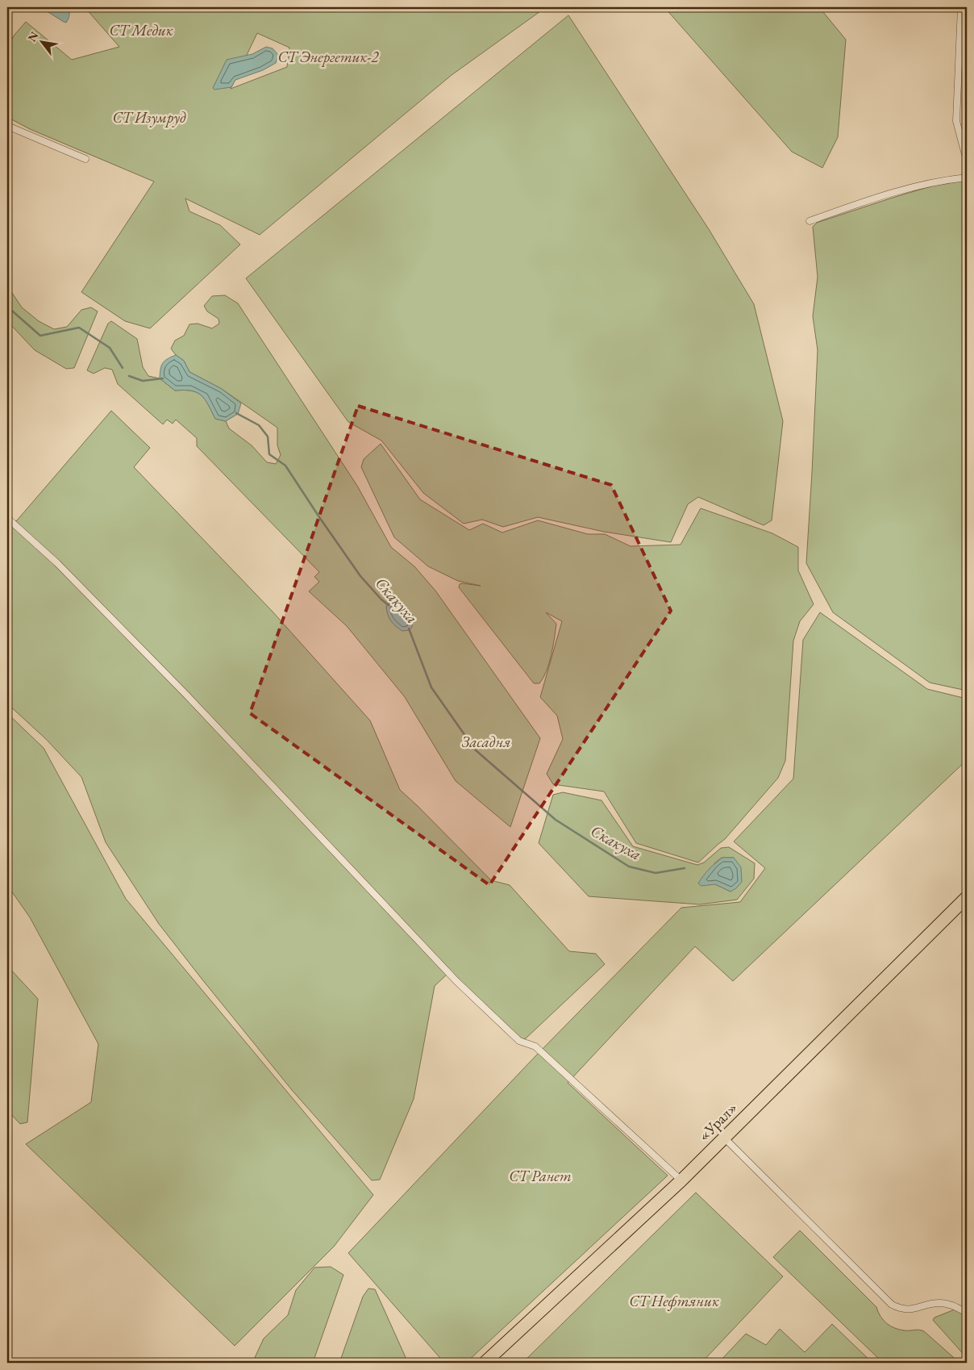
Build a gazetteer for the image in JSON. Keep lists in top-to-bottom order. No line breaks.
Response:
{"streets":{"highway":["«Урал»"]},"water":["Скакуха"],"parks":["СТ Медик","СТ Энергетик-2","СТ Изумруд","Засадня","СТ Ранет","СТ Нефтяник"],"north":"top left"}
